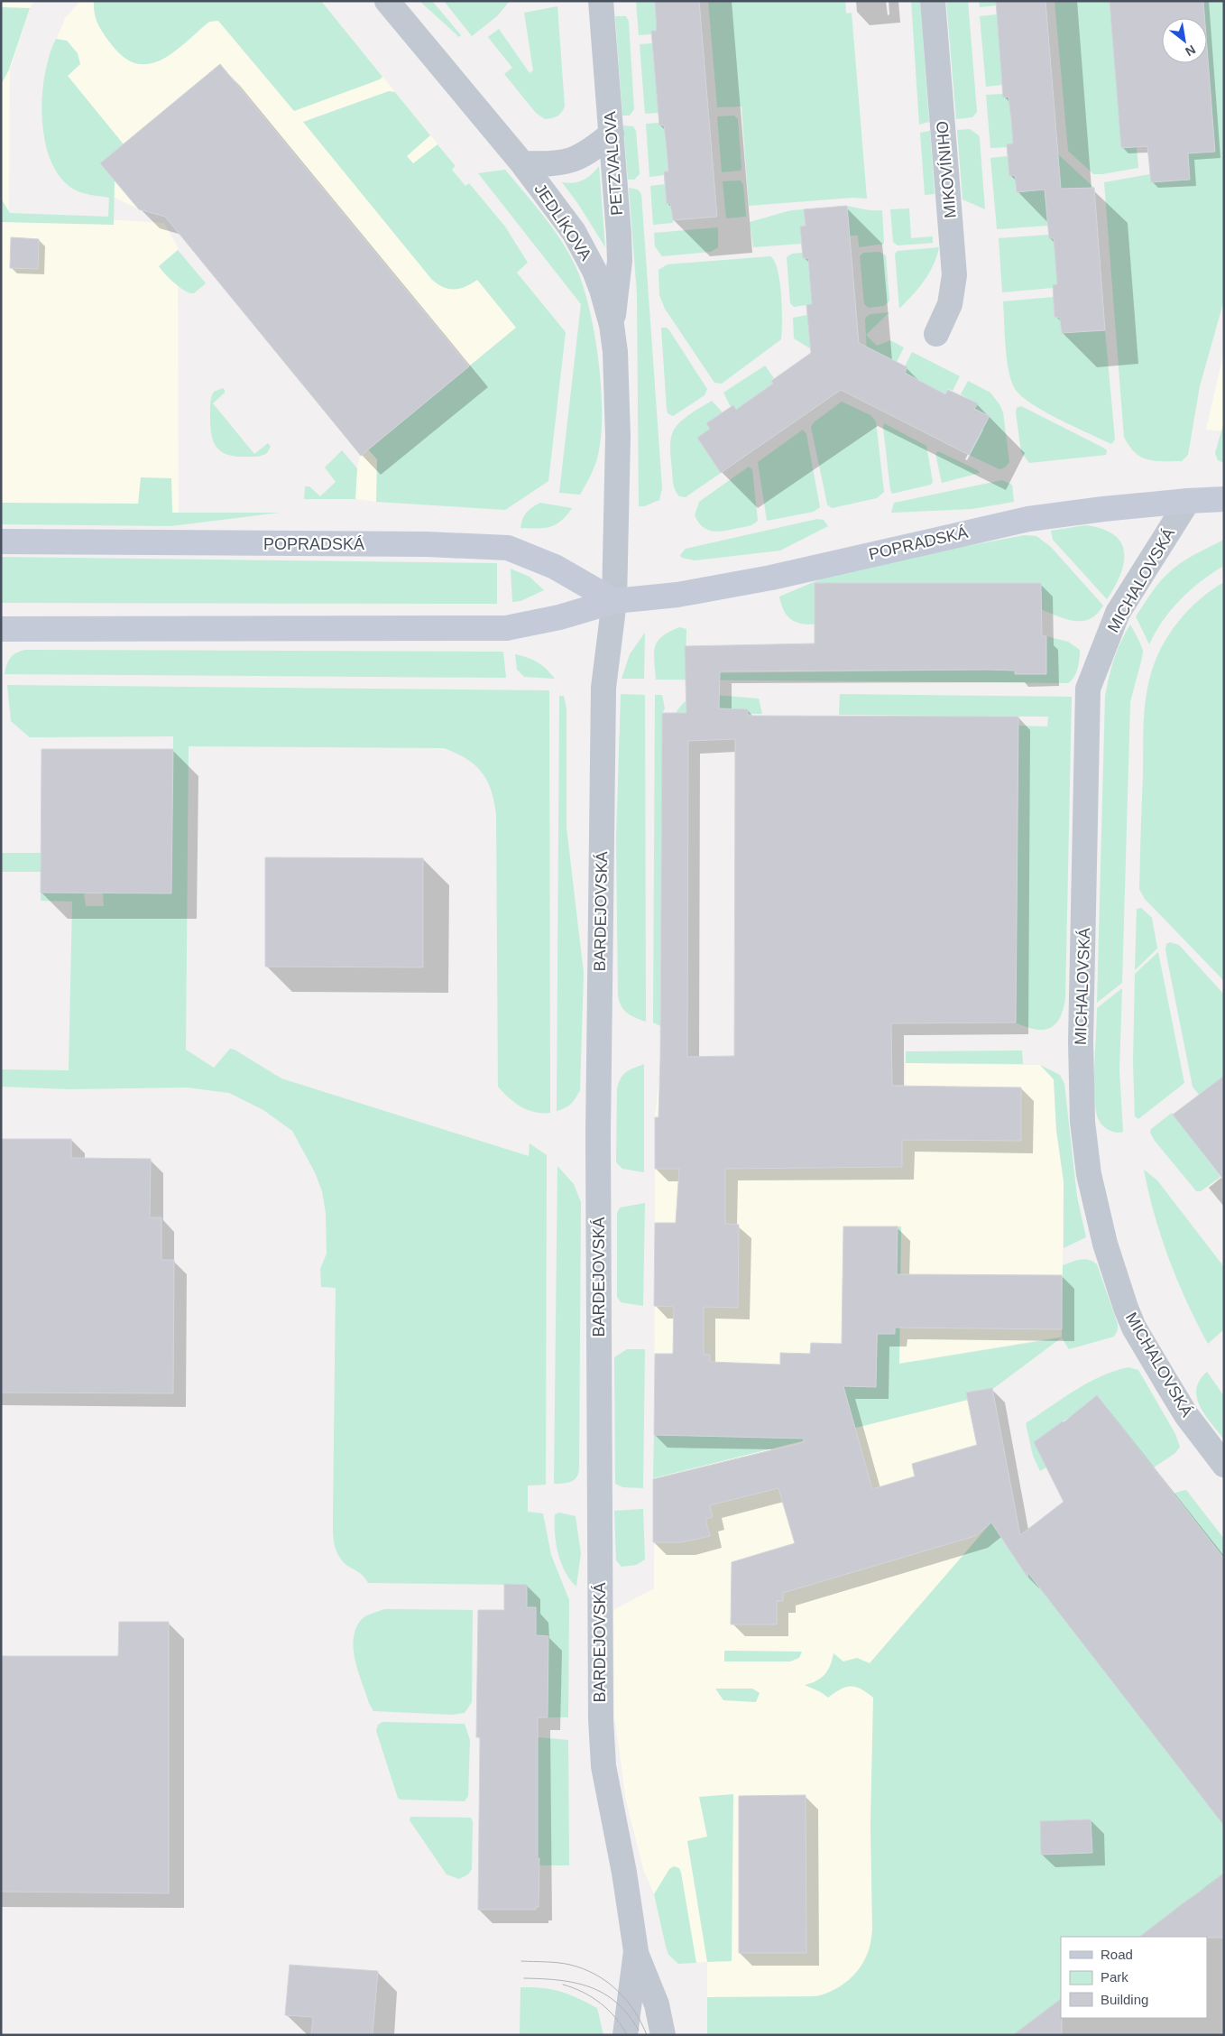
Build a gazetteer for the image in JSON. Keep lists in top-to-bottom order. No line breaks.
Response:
{"streets":{"street":["PETZVALOVA","MIKOVÍNIHO","JEDLÍKOVA","POPRADSKÁ","MICHALOVSKÁ","BARDEJOVSKÁ"]},"crossings":[["PETZVALOVA","JEDLÍKOVA"],["JEDLÍKOVA","POPRADSKÁ"],["JEDLÍKOVA","BARDEJOVSKÁ"],["POPRADSKÁ","MICHALOVSKÁ"],["POPRADSKÁ","BARDEJOVSKÁ"]],"legend":["Road","Park","Building"],"north":"bottom right"}
